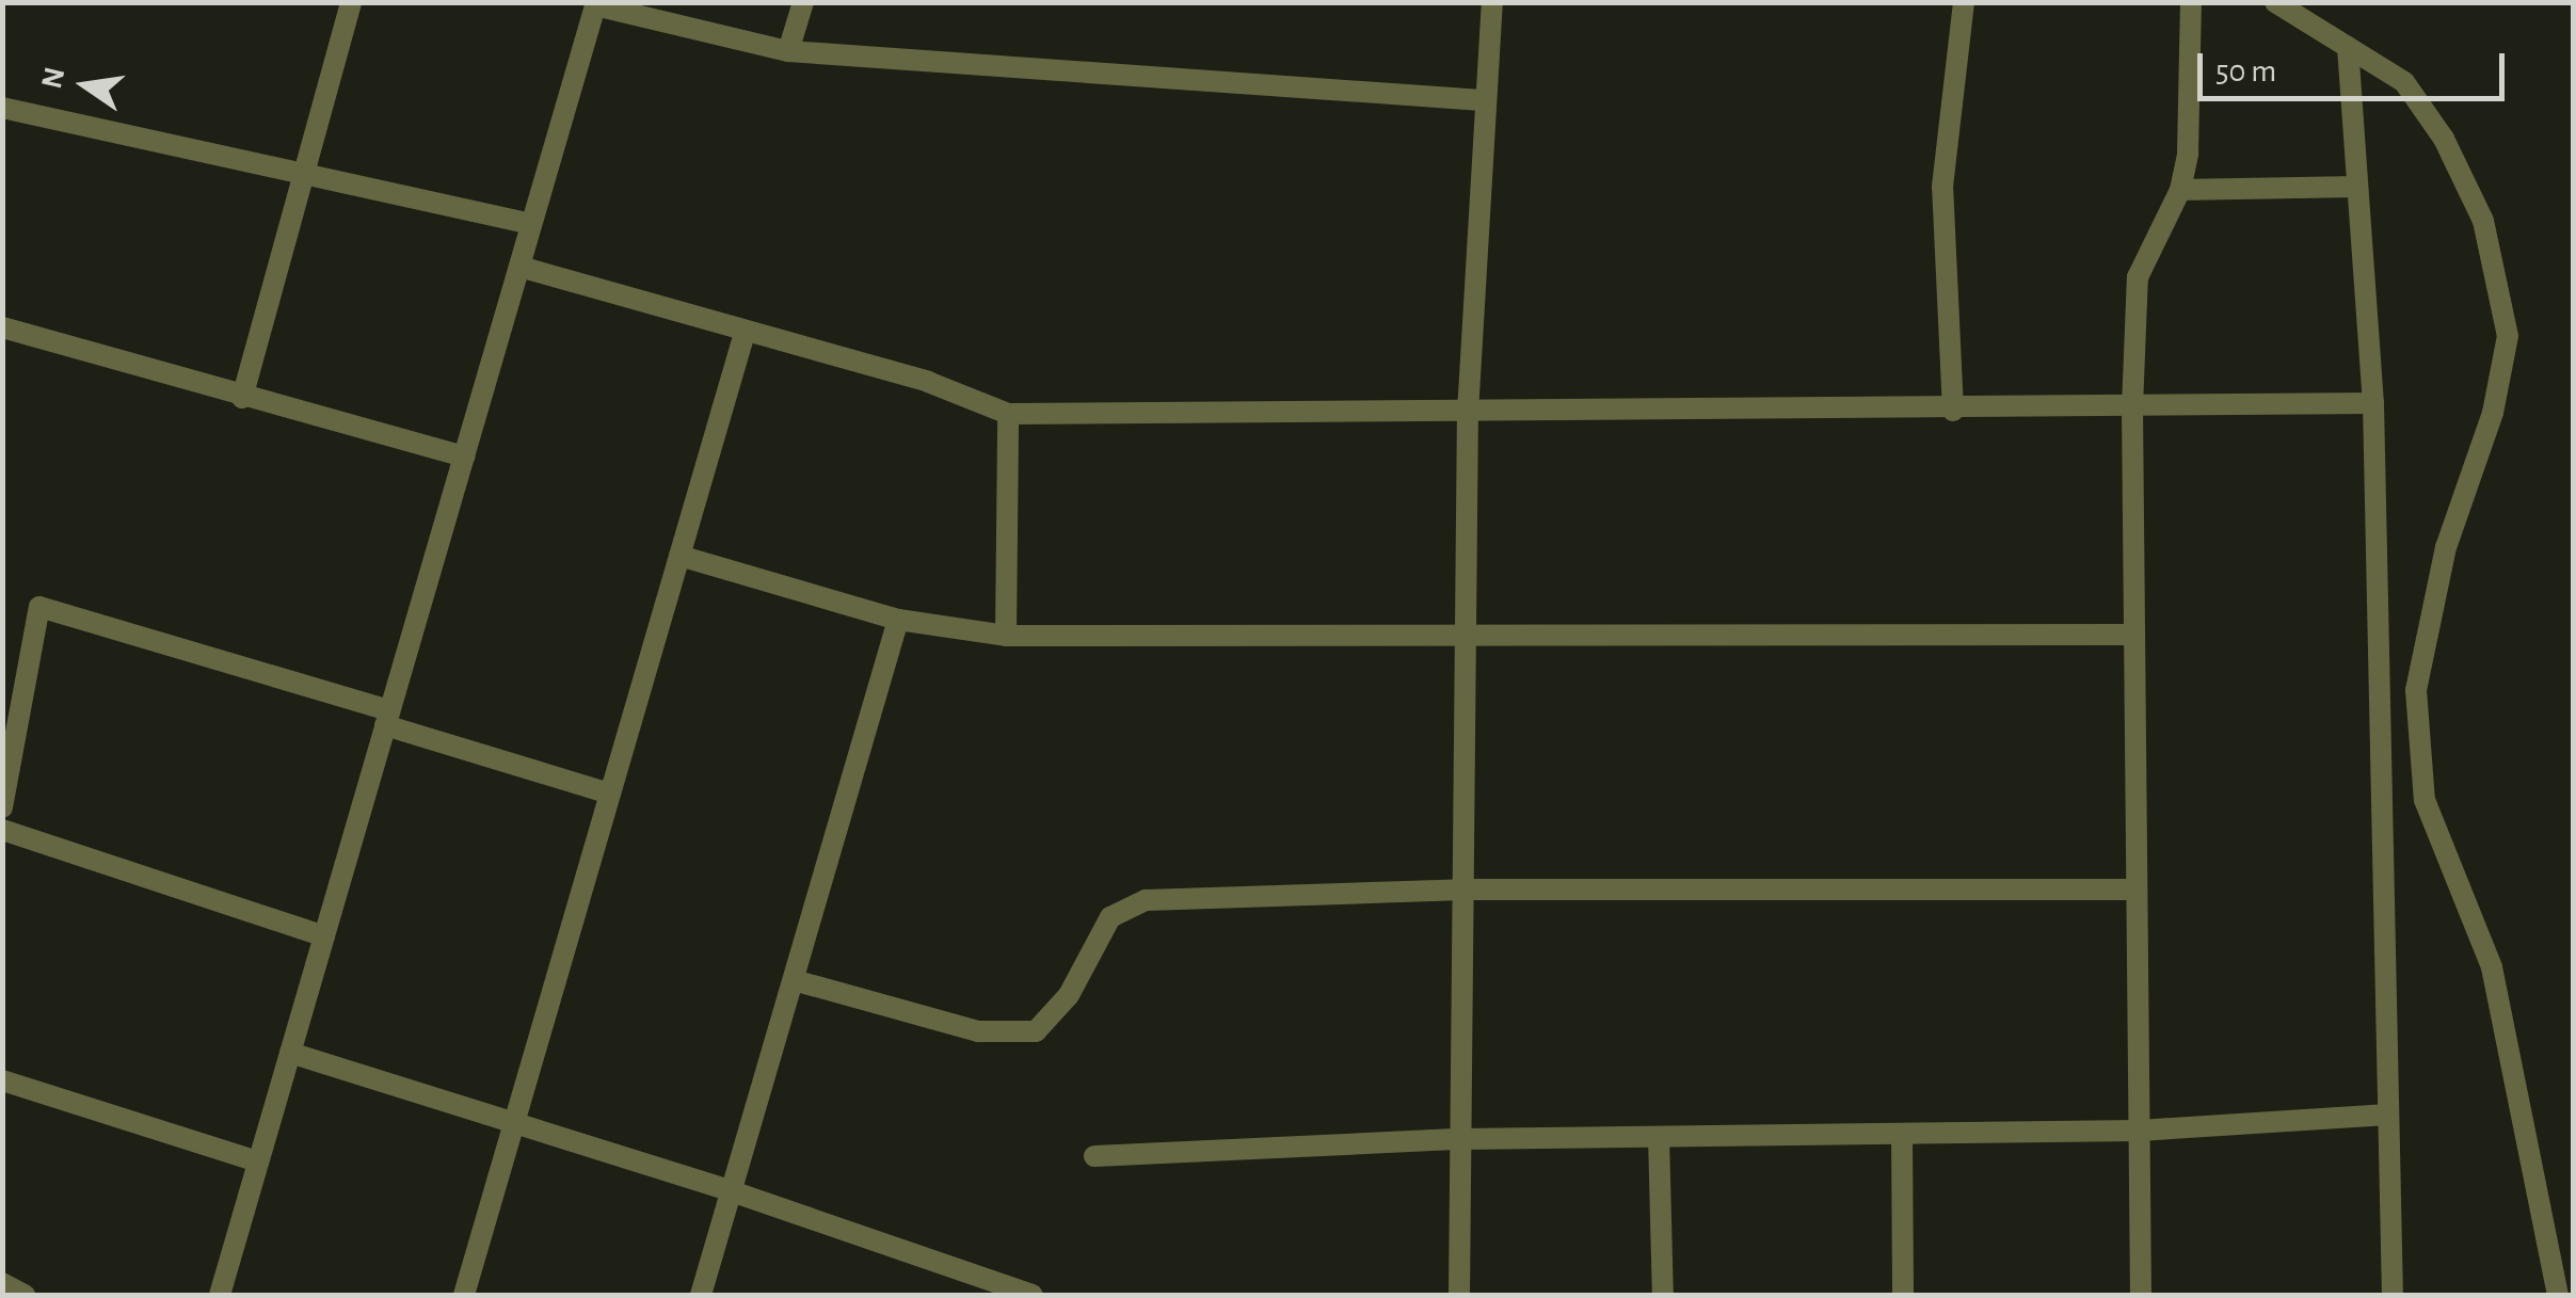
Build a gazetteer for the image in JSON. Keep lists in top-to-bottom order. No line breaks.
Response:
{"scale_bar":"50 m","north":"left"}
